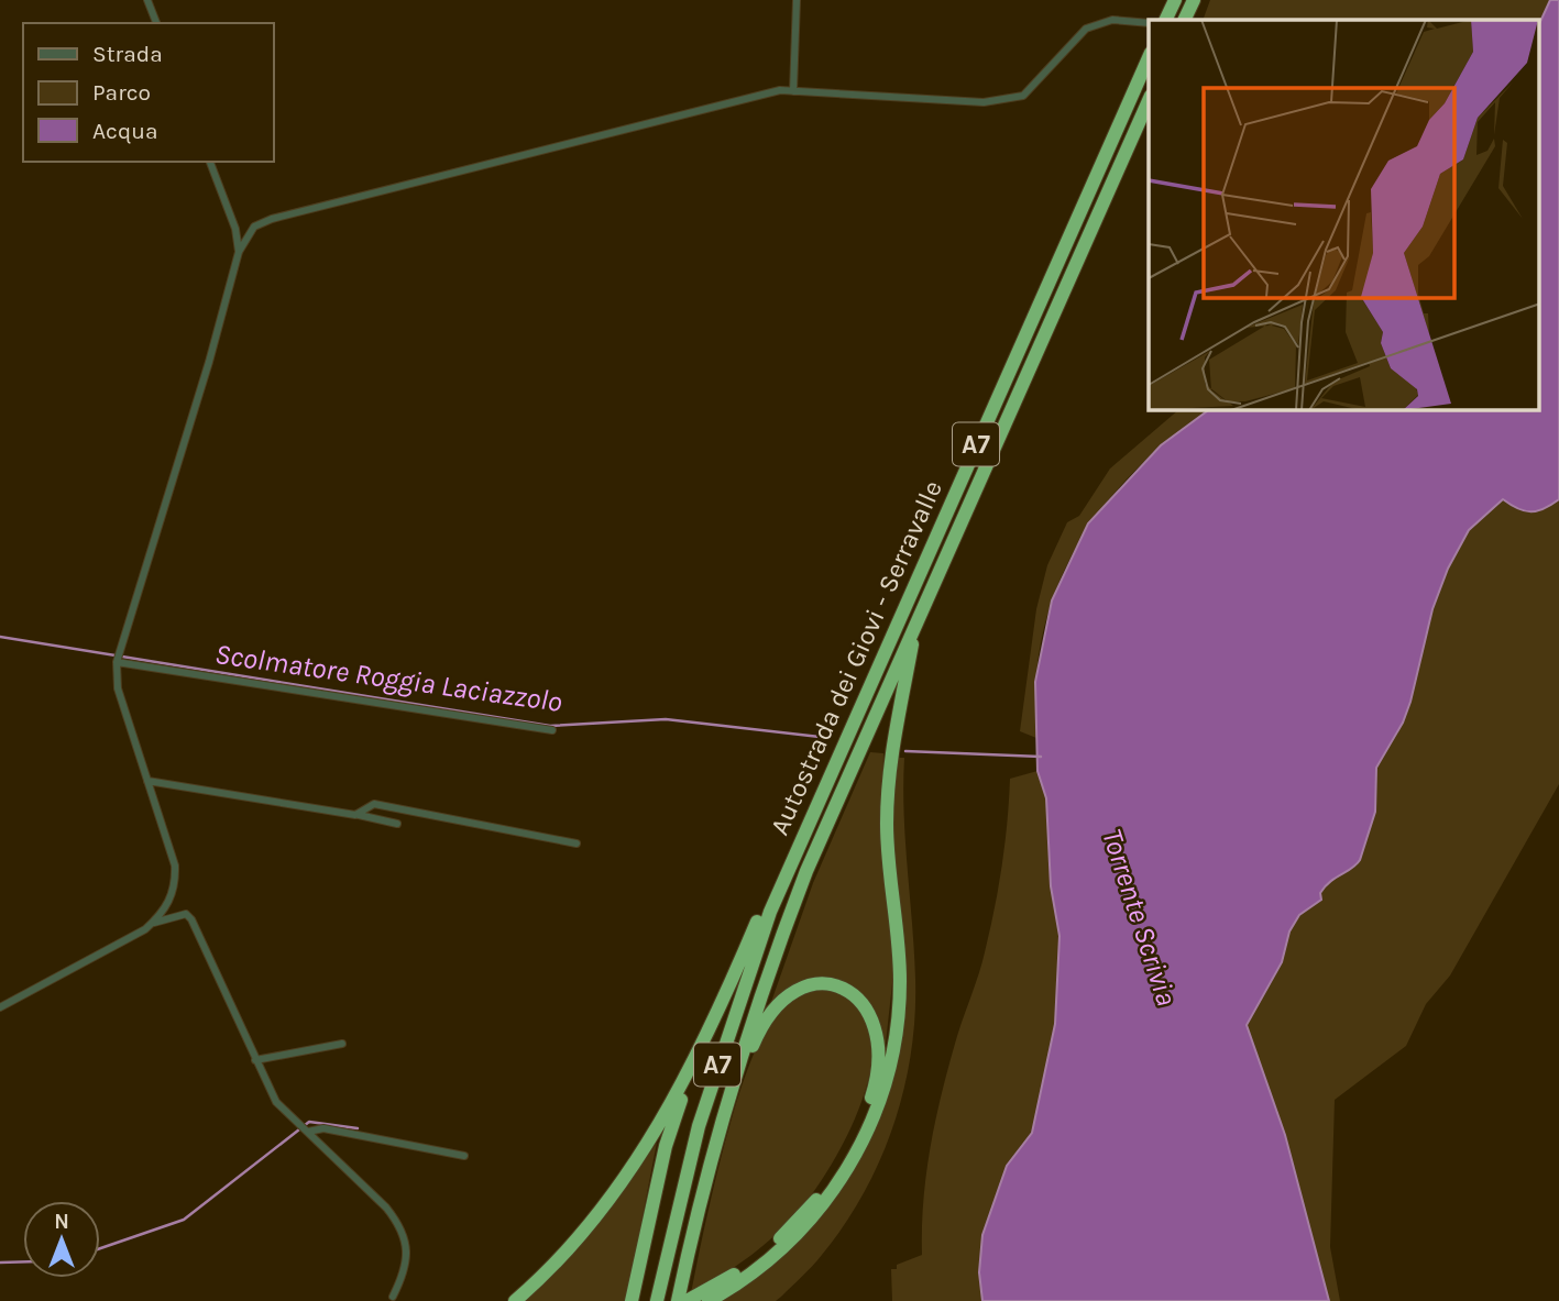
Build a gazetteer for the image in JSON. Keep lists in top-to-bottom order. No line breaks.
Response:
{"streets":{"highway":["A7","Autostrada dei Giovi - Serravalle"]},"water":["Scolmatore Roggia Laciazzolo","Torrente Scrivia"],"legend":["Strada","Parco","Acqua"],"north":"top"}
